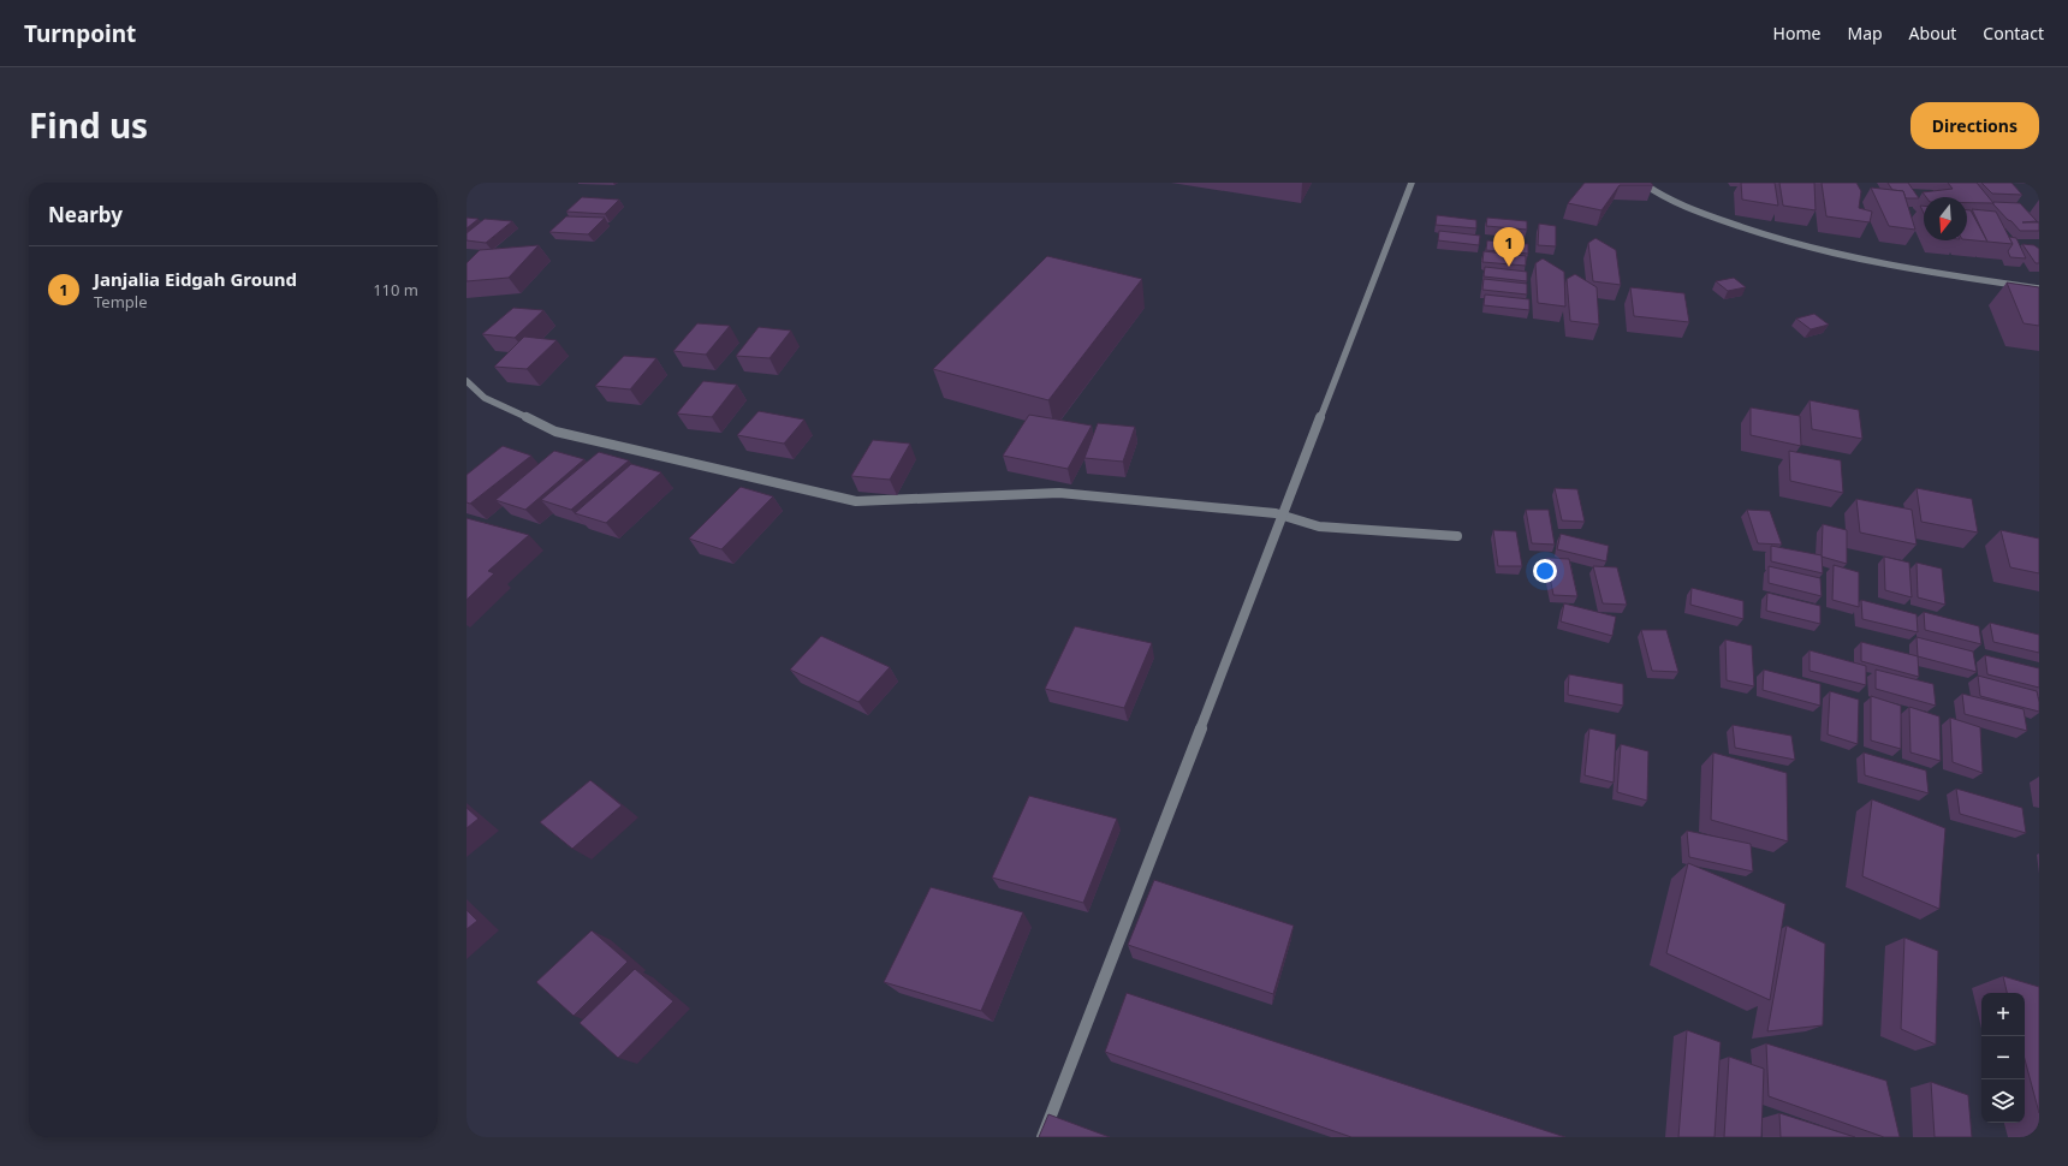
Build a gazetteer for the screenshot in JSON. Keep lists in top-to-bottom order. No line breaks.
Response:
{"north":"bottom","page":{"header":"Turnpoint","nav":["Home","Map","About","Contact"],"title":"Find us","buttons":"Directions","heading":"Nearby","pins":"1","list":[{"mark":"1","name":"Janjalia Eidgah Ground","note":"Temple","value":"110 m"}],"map_buttons":["+","−"]}}
